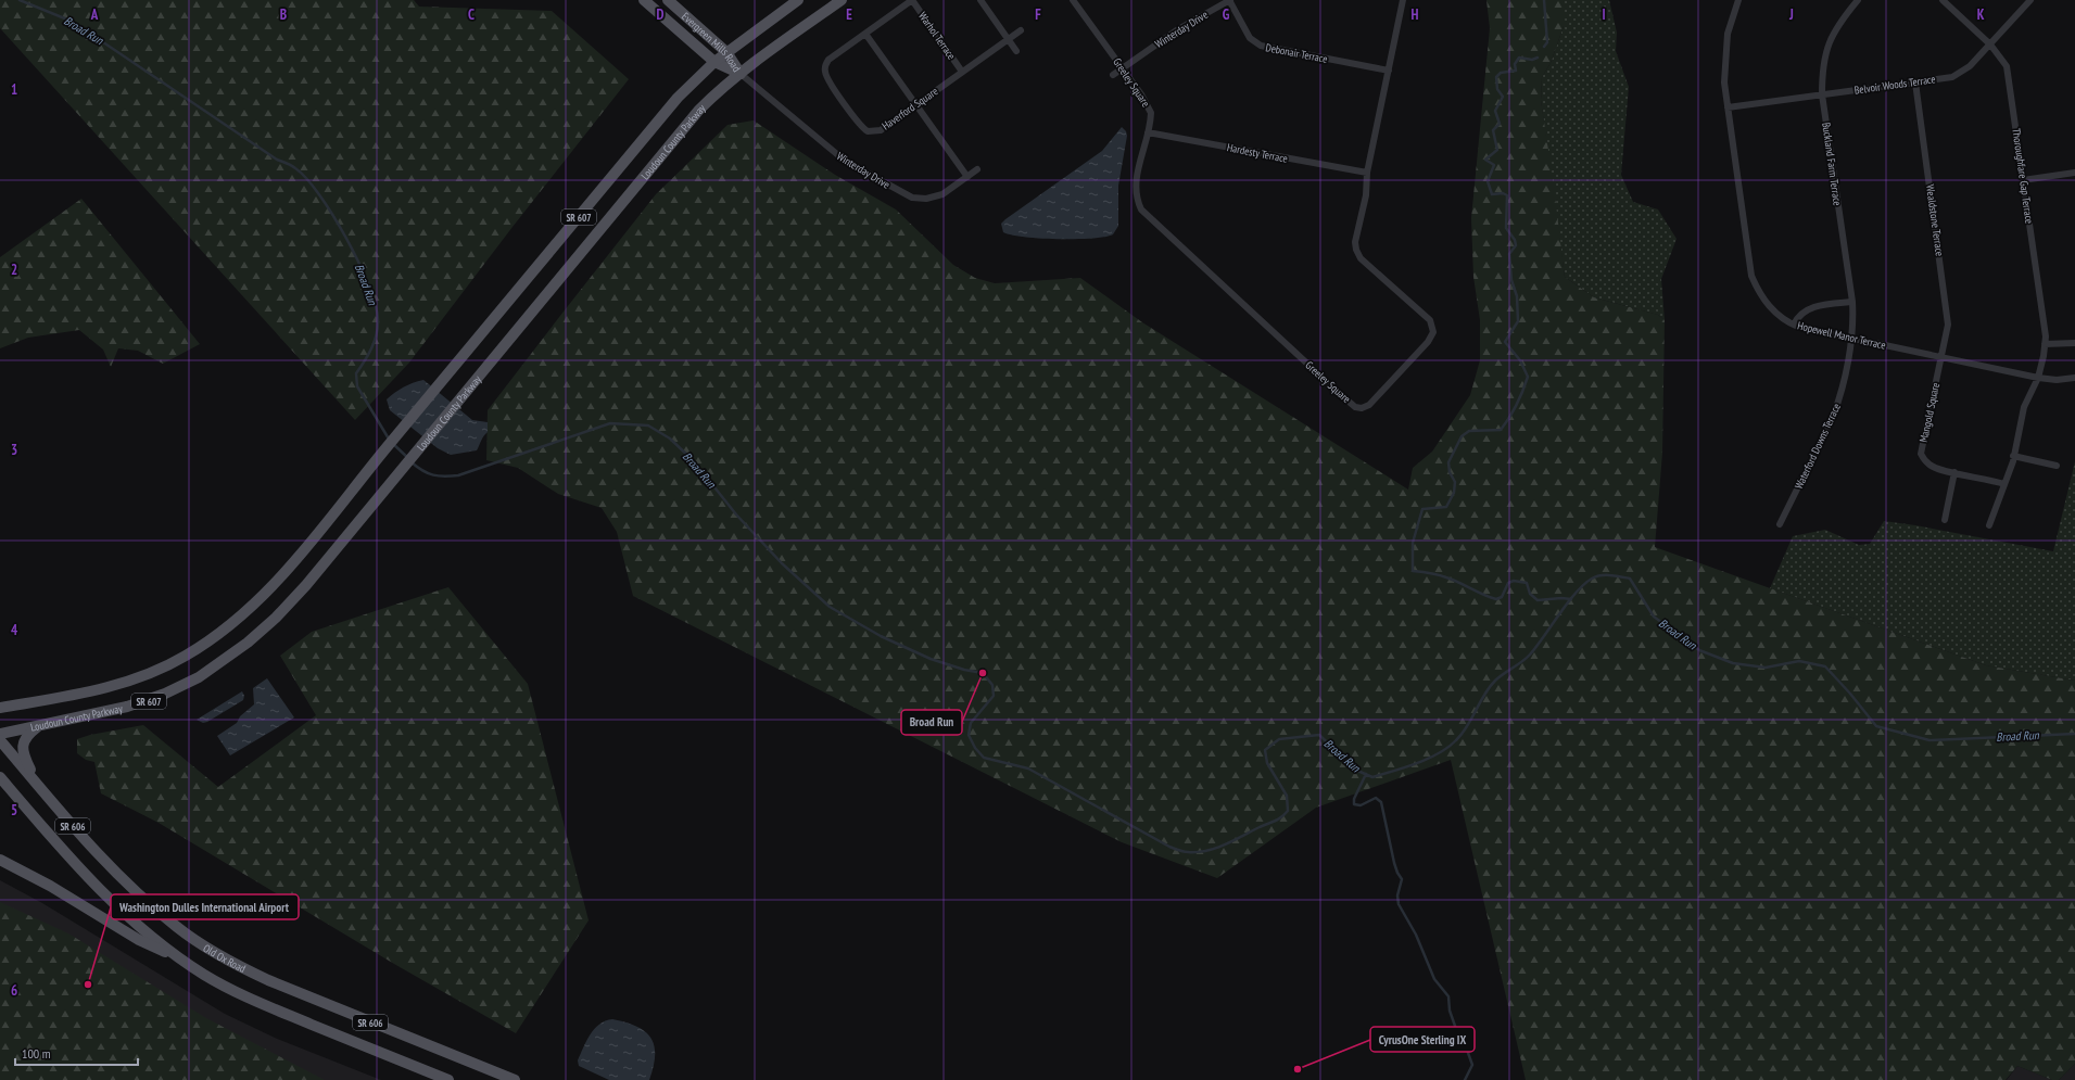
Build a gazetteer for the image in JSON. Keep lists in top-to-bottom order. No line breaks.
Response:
{"streets":{"main road":["Evergreen Mills Road","Loudoun County Parkway","SR 607","SR 606","Old Ox Road"],"street":["Winterday Drive","Warhol Terrace","Debonair Terrace","Greeley Square","Belvoir Woods Terrace","Haverford Square","Hardesty Terrace","Buckland Farm Terrace","Thoroughfare Gap Terrace","Wealdstone Terrace","Hopewell Manor Terrace","Mangold Square","Waterford Downs Terrace"]},"crossings":[["Winterday Drive","Evergreen Mills Road"],["Winterday Drive","Debonair Terrace"],["Winterday Drive","Greeley Square"],["Winterday Drive","Loudoun County Parkway"],["Warhol Terrace","Haverford Square"],["Evergreen Mills Road","Loudoun County Parkway"],["Debonair Terrace","Greeley Square"],["Greeley Square","Hardesty Terrace"],["Belvoir Woods Terrace","Buckland Farm Terrace"],["Belvoir Woods Terrace","Thoroughfare Gap Terrace"],["Belvoir Woods Terrace","Wealdstone Terrace"],["Belvoir Woods Terrace","Hopewell Manor Terrace"],["Buckland Farm Terrace","Hopewell Manor Terrace"],["Buckland Farm Terrace","Waterford Downs Terrace"],["Thoroughfare Gap Terrace","Hopewell Manor Terrace"],["Thoroughfare Gap Terrace","Mangold Square"],["Wealdstone Terrace","Hopewell Manor Terrace"],["Wealdstone Terrace","Mangold Square"],["Hopewell Manor Terrace","Mangold Square"],["Hopewell Manor Terrace","Waterford Downs Terrace"]],"water":["Broad Run"],"places":["Broad Run","Washington Dulles International Airport","CyrusOne Sterling IX"],"scale_bar":"100 m","grid":{"columns":["A","B","C","D","E","F","G","H","I","J","K"],"rows":["1","2","3","4","5","6"]}}
